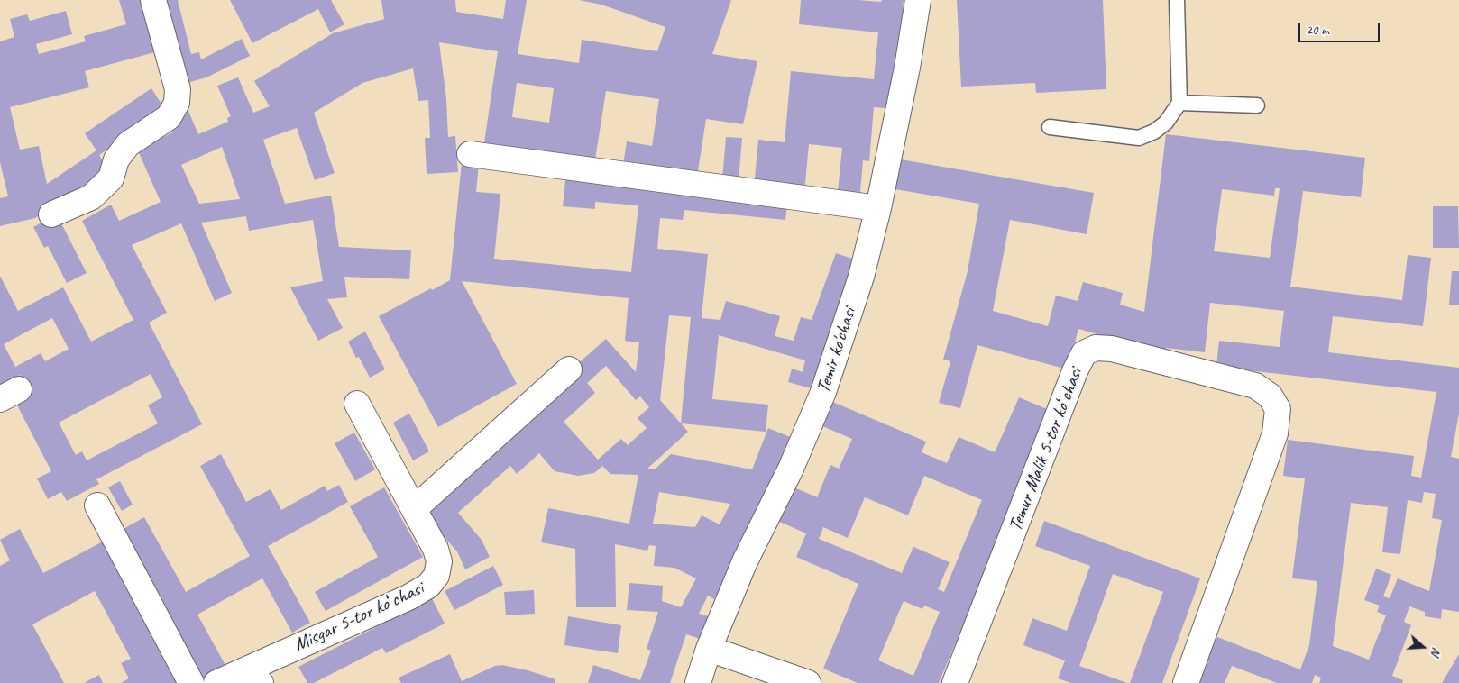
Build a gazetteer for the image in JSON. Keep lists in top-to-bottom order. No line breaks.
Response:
{"streets":{"street":["Temir ko'chasi","Temur Malik 5-tor koʻchasi","Misgar 5-tor koʻchasi"]},"scale_bar":"20 m","north":"right"}
